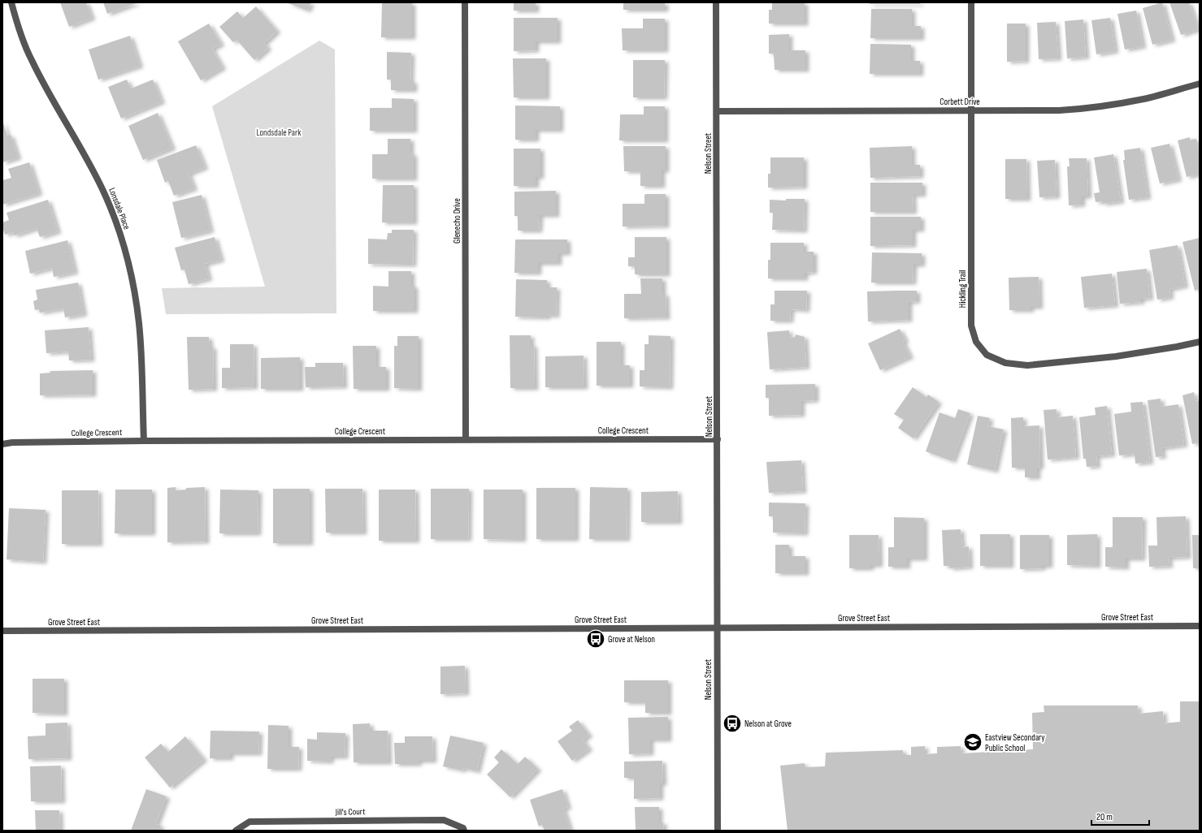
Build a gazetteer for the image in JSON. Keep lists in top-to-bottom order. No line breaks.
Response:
{"streets":{"street":["Corbett Drive","Nelson Street","Lonsdale Place","Glenecho Drive","Hickling Trail","College Crescent","Grove Street East","Jill's Court"]},"crossings":[["Corbett Drive","Nelson Street"],["Corbett Drive","Hickling Trail"],["Nelson Street","College Crescent"],["Nelson Street","Grove Street East"],["Lonsdale Place","College Crescent"],["Glenecho Drive","College Crescent"]],"parks":["Londsdale Park"],"places":{"bus stop":["Grove at Nelson","Nelson at Grove"],"school or university":["Eastview Secondary Public School"]},"scale_bar":"20 m"}
